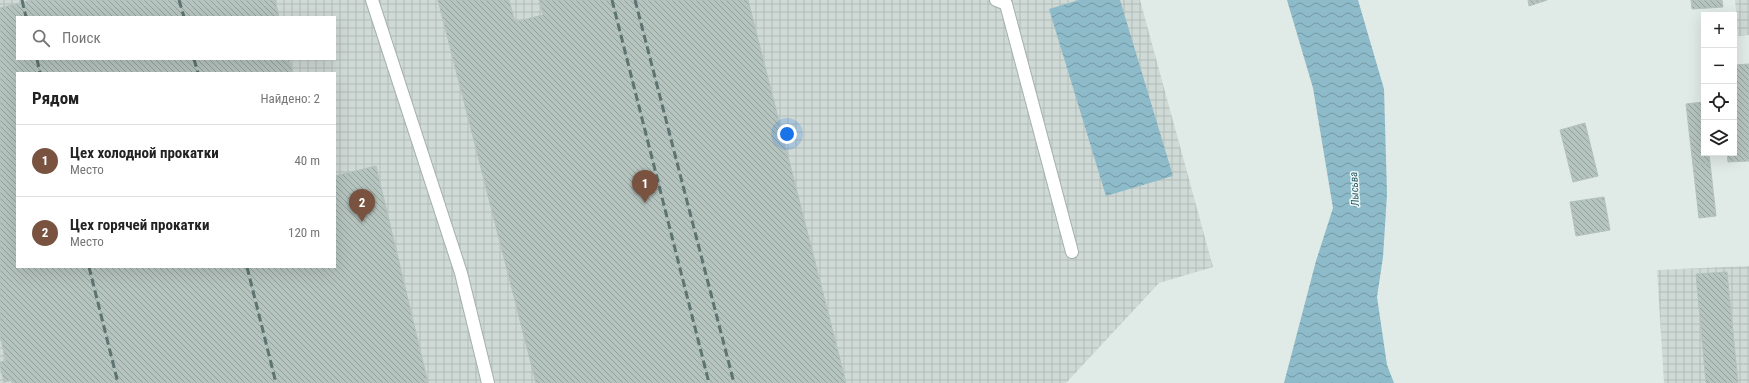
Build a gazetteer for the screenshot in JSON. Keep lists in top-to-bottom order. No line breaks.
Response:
{"water":["Лысьва"],"page":{"map_buttons":["+","−"],"search":"Поиск","heading":["Рядом","Найдено: 2"],"list":[{"mark":"1","name":"Цех холодной прокатки","note":"Место","value":"40 m"},{"mark":"2","name":"Цех горячей прокатки","note":"Место","value":"120 m"}],"pins":["1","2"]}}
